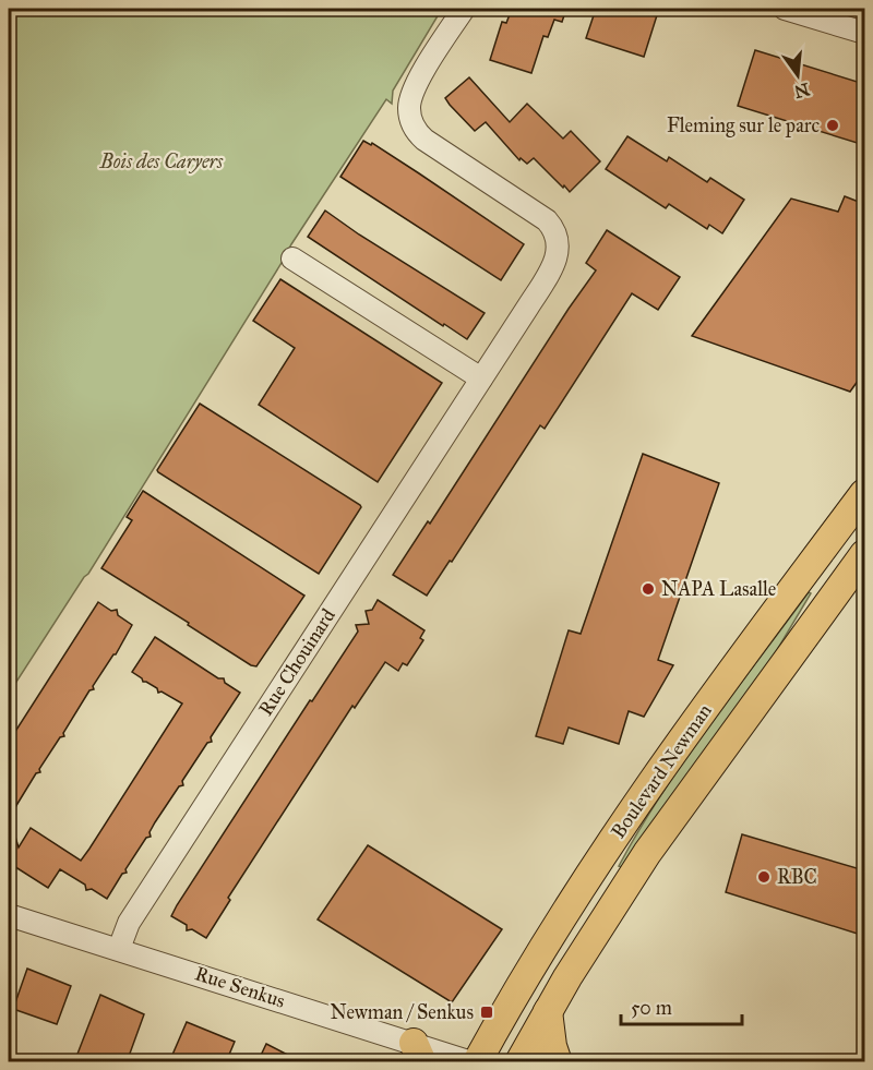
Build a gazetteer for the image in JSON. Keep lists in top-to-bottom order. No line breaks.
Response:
{"streets":{"main road":["Boulevard Newman"],"street":["Rue Chouinard","Rue Senkus"]},"crossings":[["Rue Chouinard","Rue Senkus"]],"parks":["Bois des Caryers"],"places":{"other":["Fleming sur le parc","NAPA Lasalle","RBC"],"transit":["Newman / Senkus"]},"scale_bar":"50 m","north":"bottom"}
